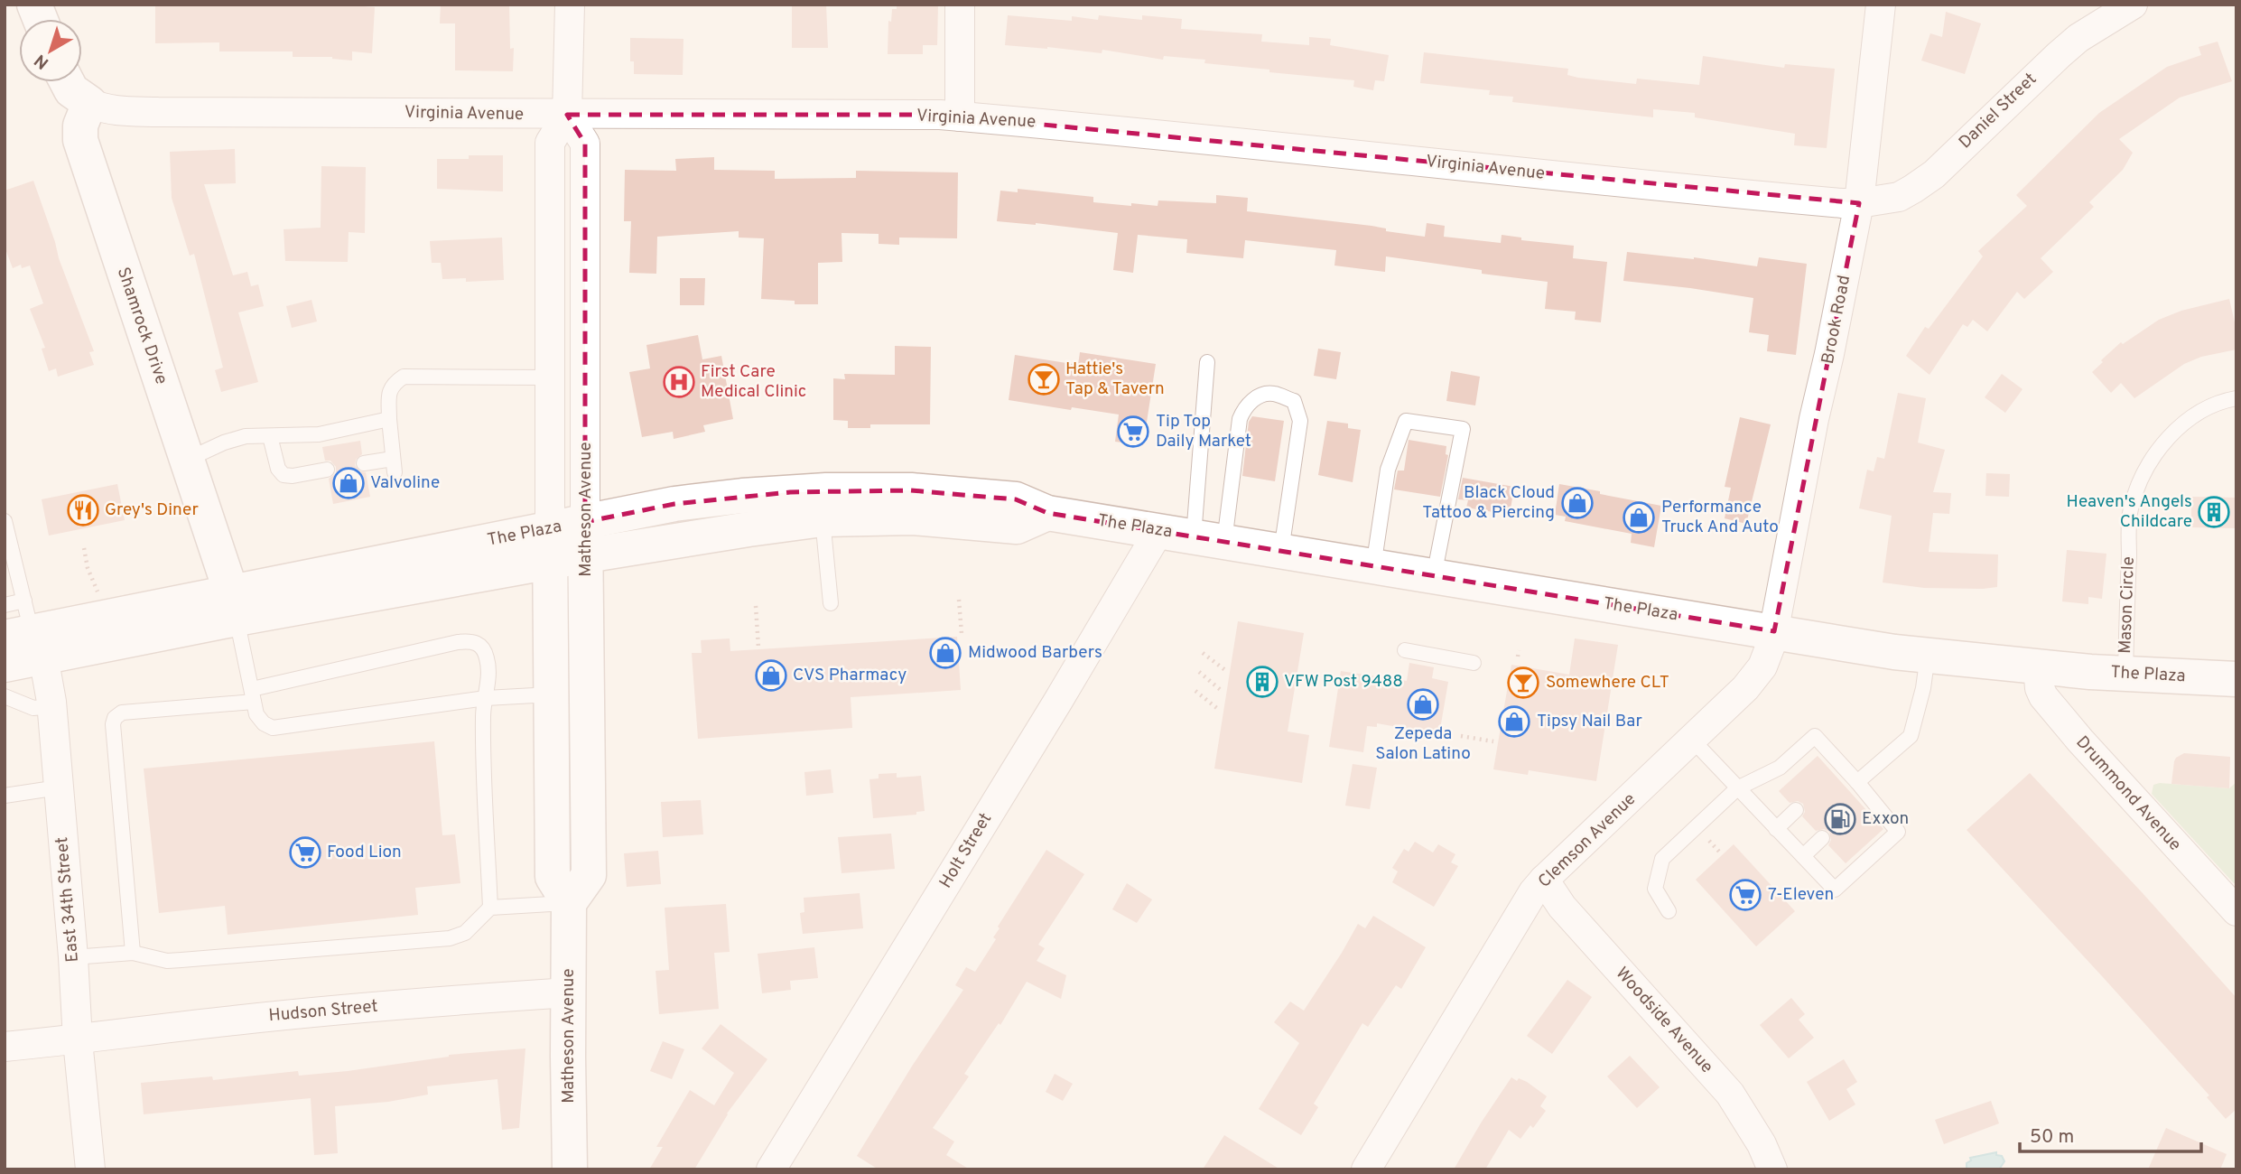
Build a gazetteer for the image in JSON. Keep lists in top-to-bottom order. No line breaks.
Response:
{"streets":{"main road":["Shamrock Drive","Matheson Avenue","The Plaza"],"street":["Daniel Street","Virginia Avenue","Brook Road","Drummond Avenue","Clemson Avenue","Holt Street","East 34th Street","Hudson Street","Woodside Avenue"],"lane":["Mason Circle"]},"crossings":[["Daniel Street","Virginia Avenue"],["Daniel Street","Brook Road"],["Virginia Avenue","Brook Road"],["Virginia Avenue","Shamrock Drive"],["Virginia Avenue","Matheson Avenue"],["Brook Road","The Plaza"],["Brook Road","Clemson Avenue"],["Shamrock Drive","The Plaza"],["Matheson Avenue","The Plaza"],["Matheson Avenue","Hudson Street"],["The Plaza","Mason Circle"],["The Plaza","Drummond Avenue"],["The Plaza","Clemson Avenue"],["The Plaza","Holt Street"],["The Plaza","East 34th Street"],["Clemson Avenue","Woodside Avenue"],["East 34th Street","Hudson Street"]],"places":{"bar":["Hattie's Tap & Tavern","Somewhere CLT"],"hospital":["First Care Medical Clinic"],"supermarket":["Tip Top Daily Market","Food Lion","7-Eleven"],"shop":["Valvoline","Black Cloud Tattoo & Piercing","Performance Truck And Auto","Midwood Barbers","CVS Pharmacy","Zepeda Salon Latino","Tipsy Nail Bar"],"restaurant":["Grey's Diner"],"building":["Heaven's Angels Childcare","VFW Post 9488"],"fuel station":["Exxon"]},"scale_bar":"50 m","north":"bottom left"}
